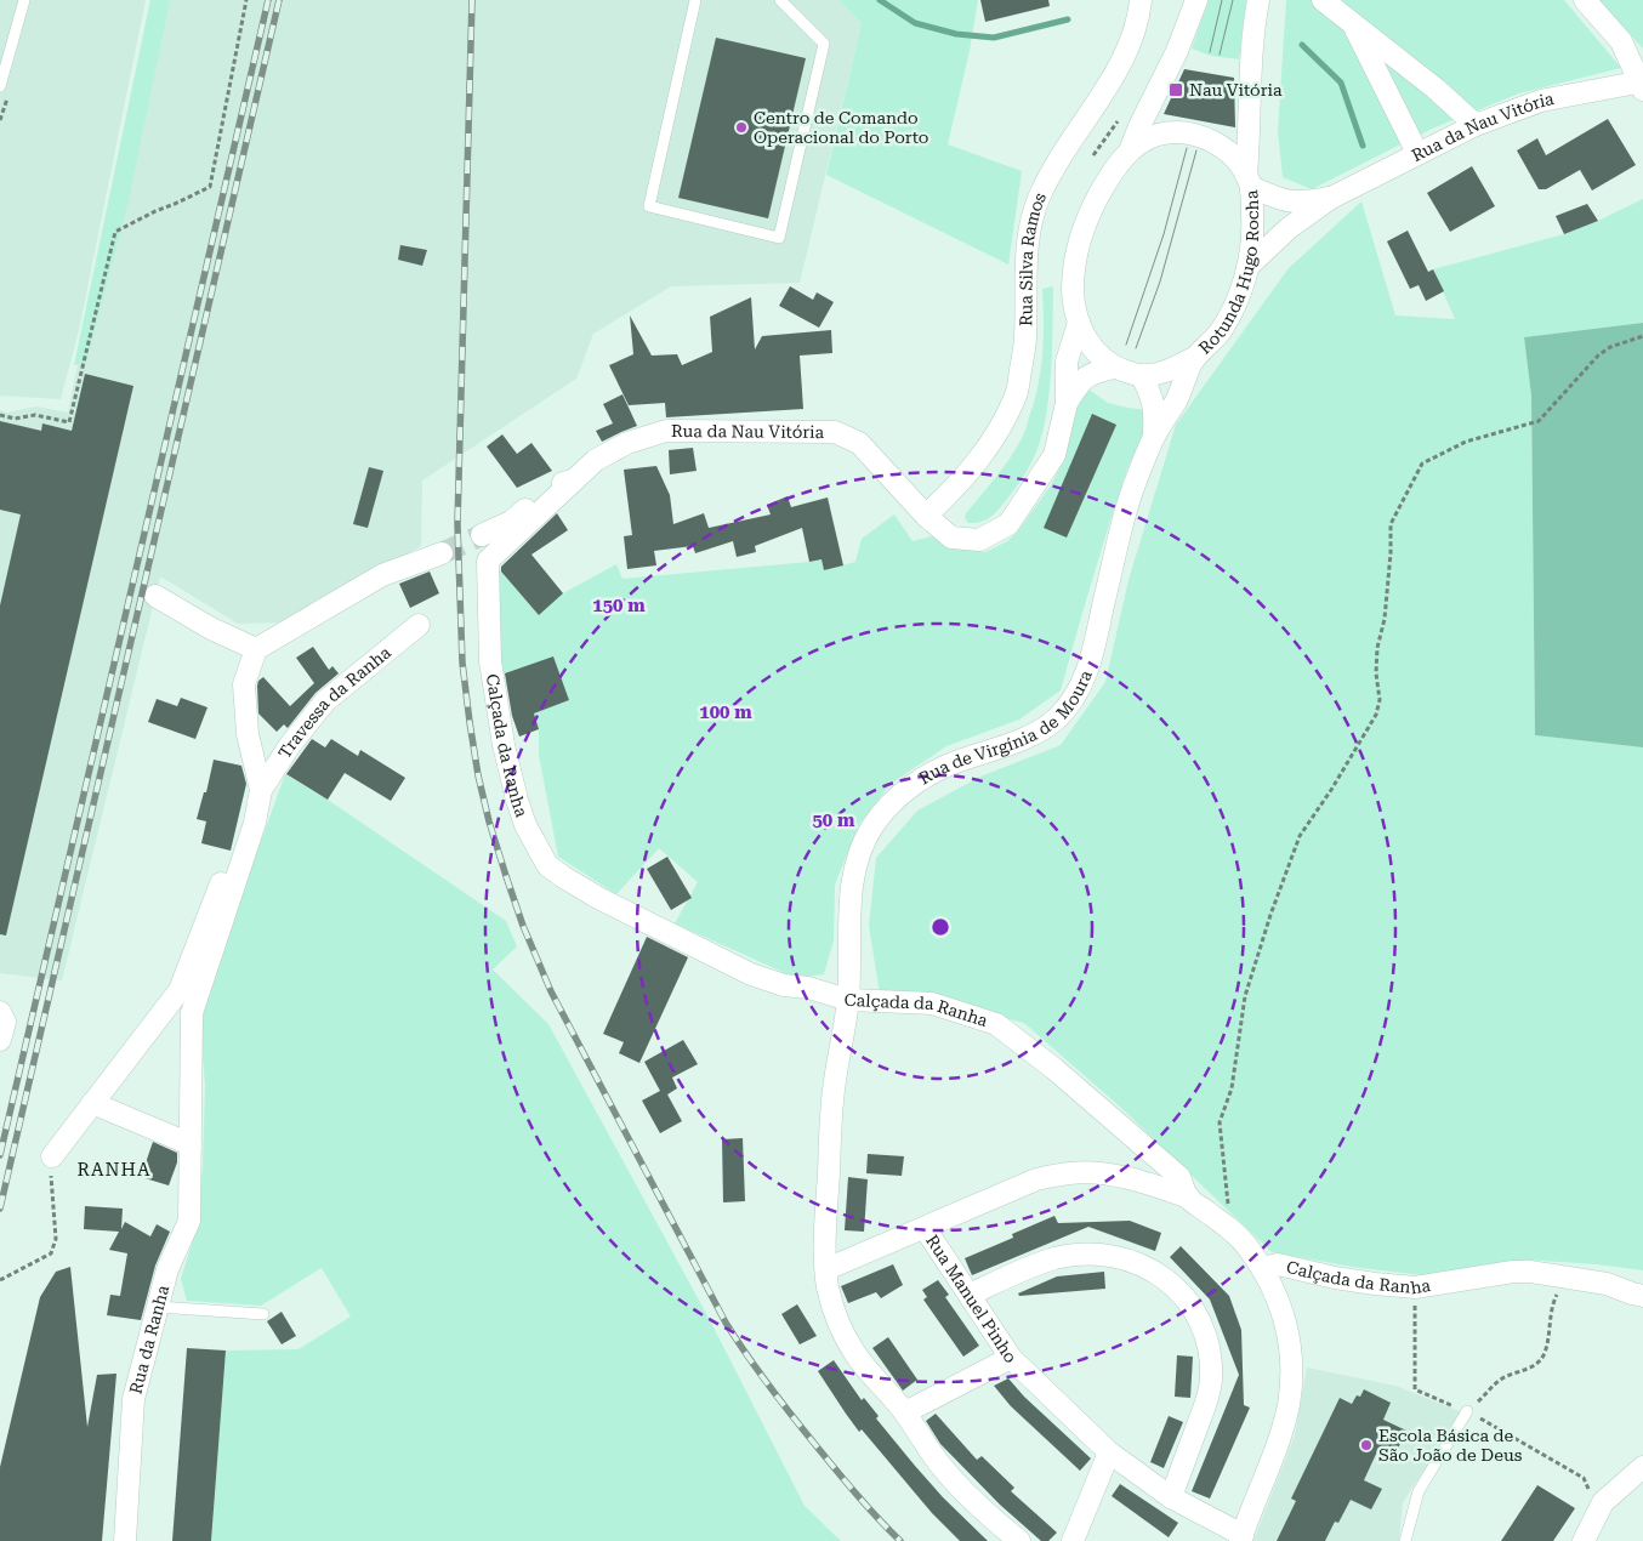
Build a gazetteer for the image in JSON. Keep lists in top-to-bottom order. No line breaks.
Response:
{"streets":{"street":["Rua da Nau Vitória","Rua Silva Ramos","Rotunda Hugo Rocha","Travessa da Ranha","Rua de Virgínia de Moura","Calçada da Ranha","Rua Manuel Pinho","Rua da Ranha"]},"crossings":[["Rua da Nau Vitória","Rua Silva Ramos"],["Rua da Nau Vitória","Rotunda Hugo Rocha"],["Rua da Nau Vitória","Rua de Virgínia de Moura"],["Rua da Nau Vitória","Calçada da Ranha"],["Rotunda Hugo Rocha","Rua de Virgínia de Moura"],["Travessa da Ranha","Rua da Ranha"],["Rua de Virgínia de Moura","Calçada da Ranha"],["Calçada da Ranha","Rua Manuel Pinho"]],"districts":["RANHA"],"places":{"transit":["Nau Vitória"],"other":["Centro de Comando Operacional do Porto","Escola Básica de São João de Deus"]},"rings":["150 m","100 m","50 m"]}
